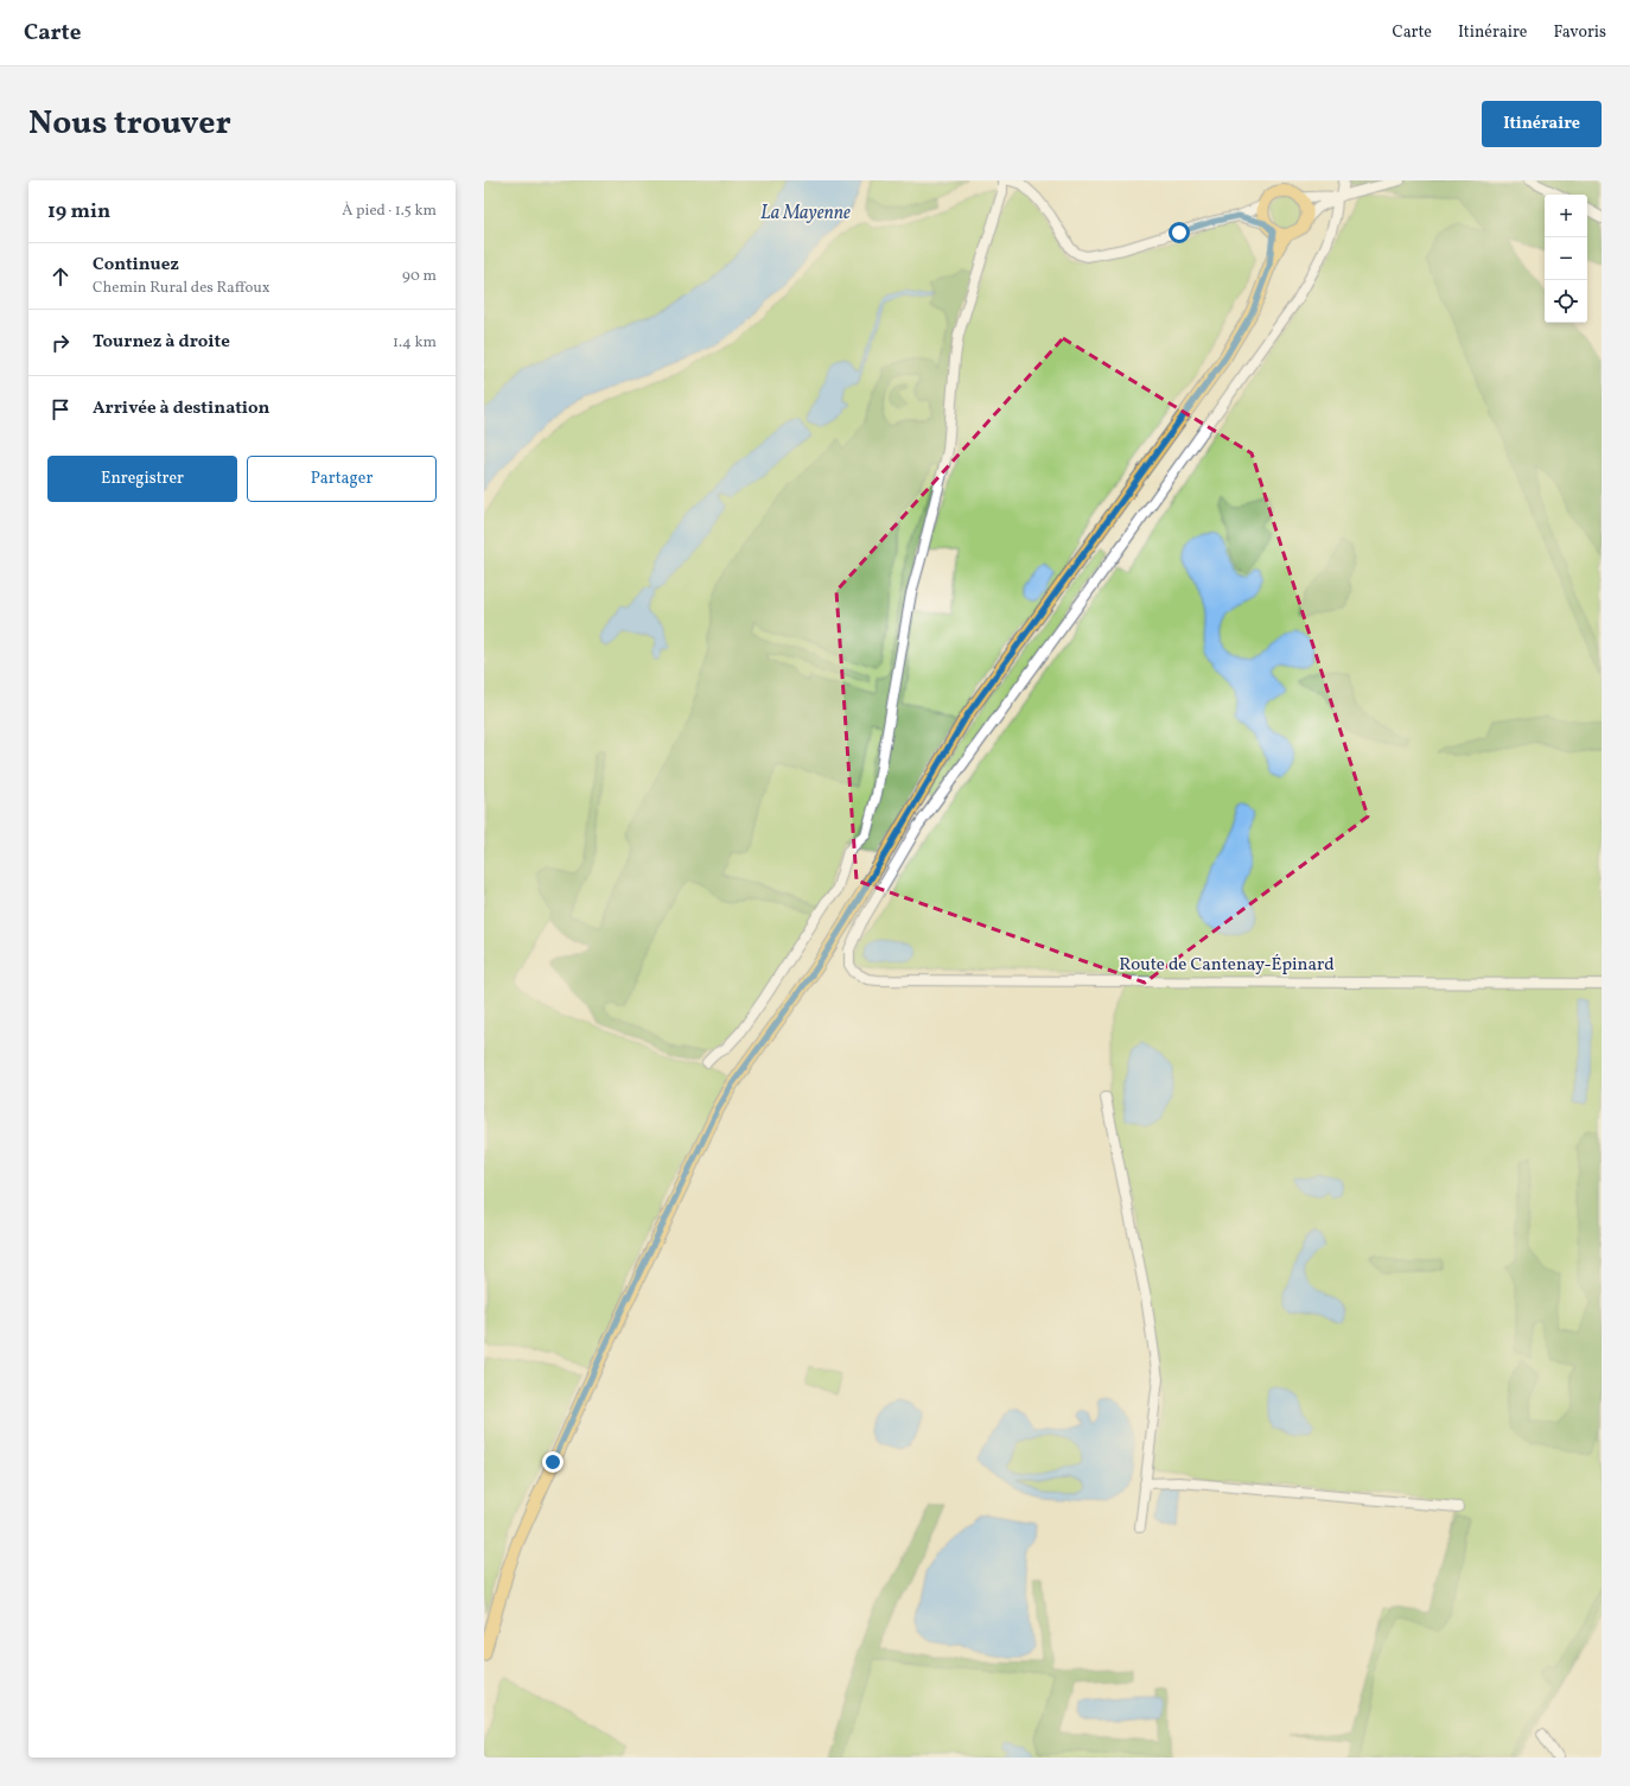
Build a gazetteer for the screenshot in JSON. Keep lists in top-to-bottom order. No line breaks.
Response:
{"streets":{"street":["Route de Cantenay-Épinard"]},"water":["La Mayenne"],"page":{"header":"Carte","nav":["Carte","Itinéraire","Favoris"],"title":"Nous trouver","buttons":["Itinéraire",["Enregistrer","Partager"]],"heading":["19 min","À pied · 1.5 km"],"map_buttons":["+","−"],"list":[["Continuez","Chemin Rural des Raffoux","90 m"],["Tournez à droite","1.4 km"],"Arrivée à destination"]}}
